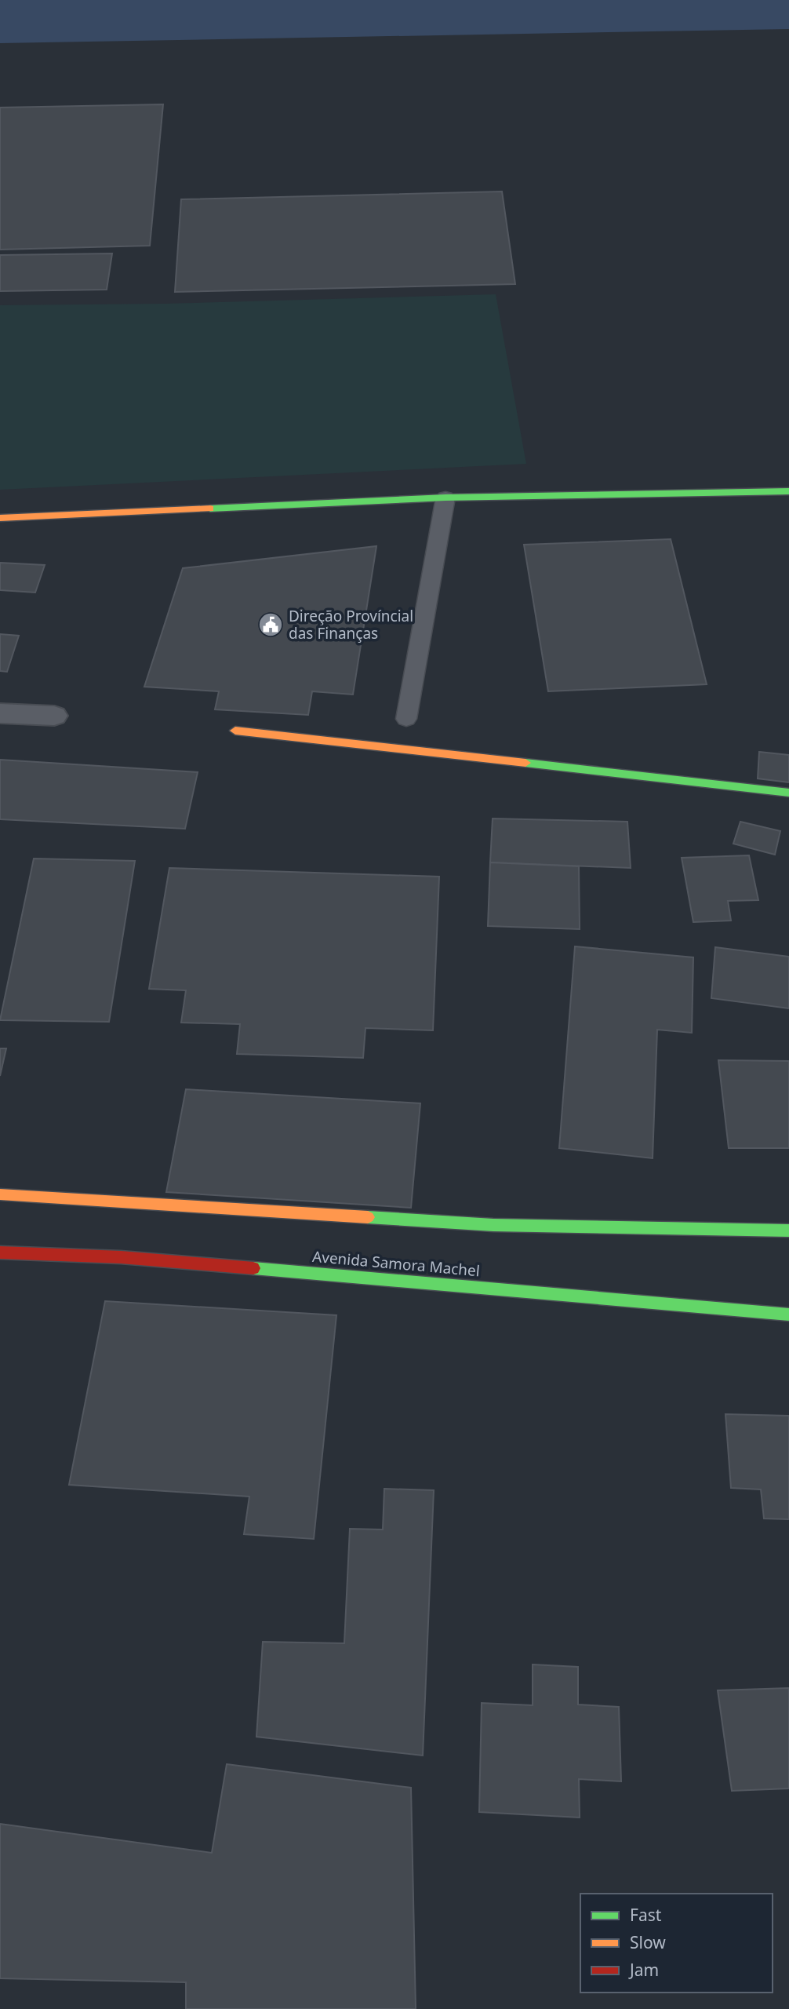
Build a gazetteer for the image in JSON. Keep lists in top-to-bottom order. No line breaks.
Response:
{"streets":{"street":["Avenida Samora Machel"]},"places":{"public building":["Direção Províncial das Finanças"]},"legend":["Fast","Slow","Jam"]}
